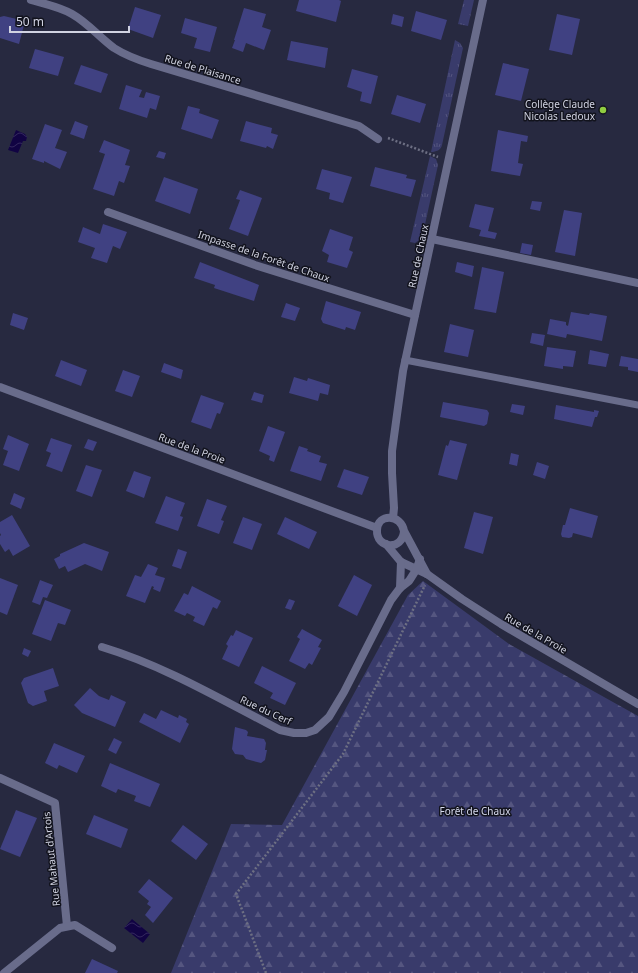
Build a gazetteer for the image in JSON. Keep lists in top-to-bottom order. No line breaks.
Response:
{"streets":{"street":["Rue de Plaisance","Impasse de la Forêt de Chaux","Rue de Chaux","Rue de la Proie","Rue du Cerf","Rue Mahaut d'Artois"]},"crossings":[["Impasse de la Forêt de Chaux","Rue de Chaux"],["Rue de Chaux","Rue de la Proie"],["Rue de la Proie","Rue du Cerf"]],"parks":["Forêt de Chaux"],"places":["Collège Claude Nicolas Ledoux"],"scale_bar":"50 m"}
